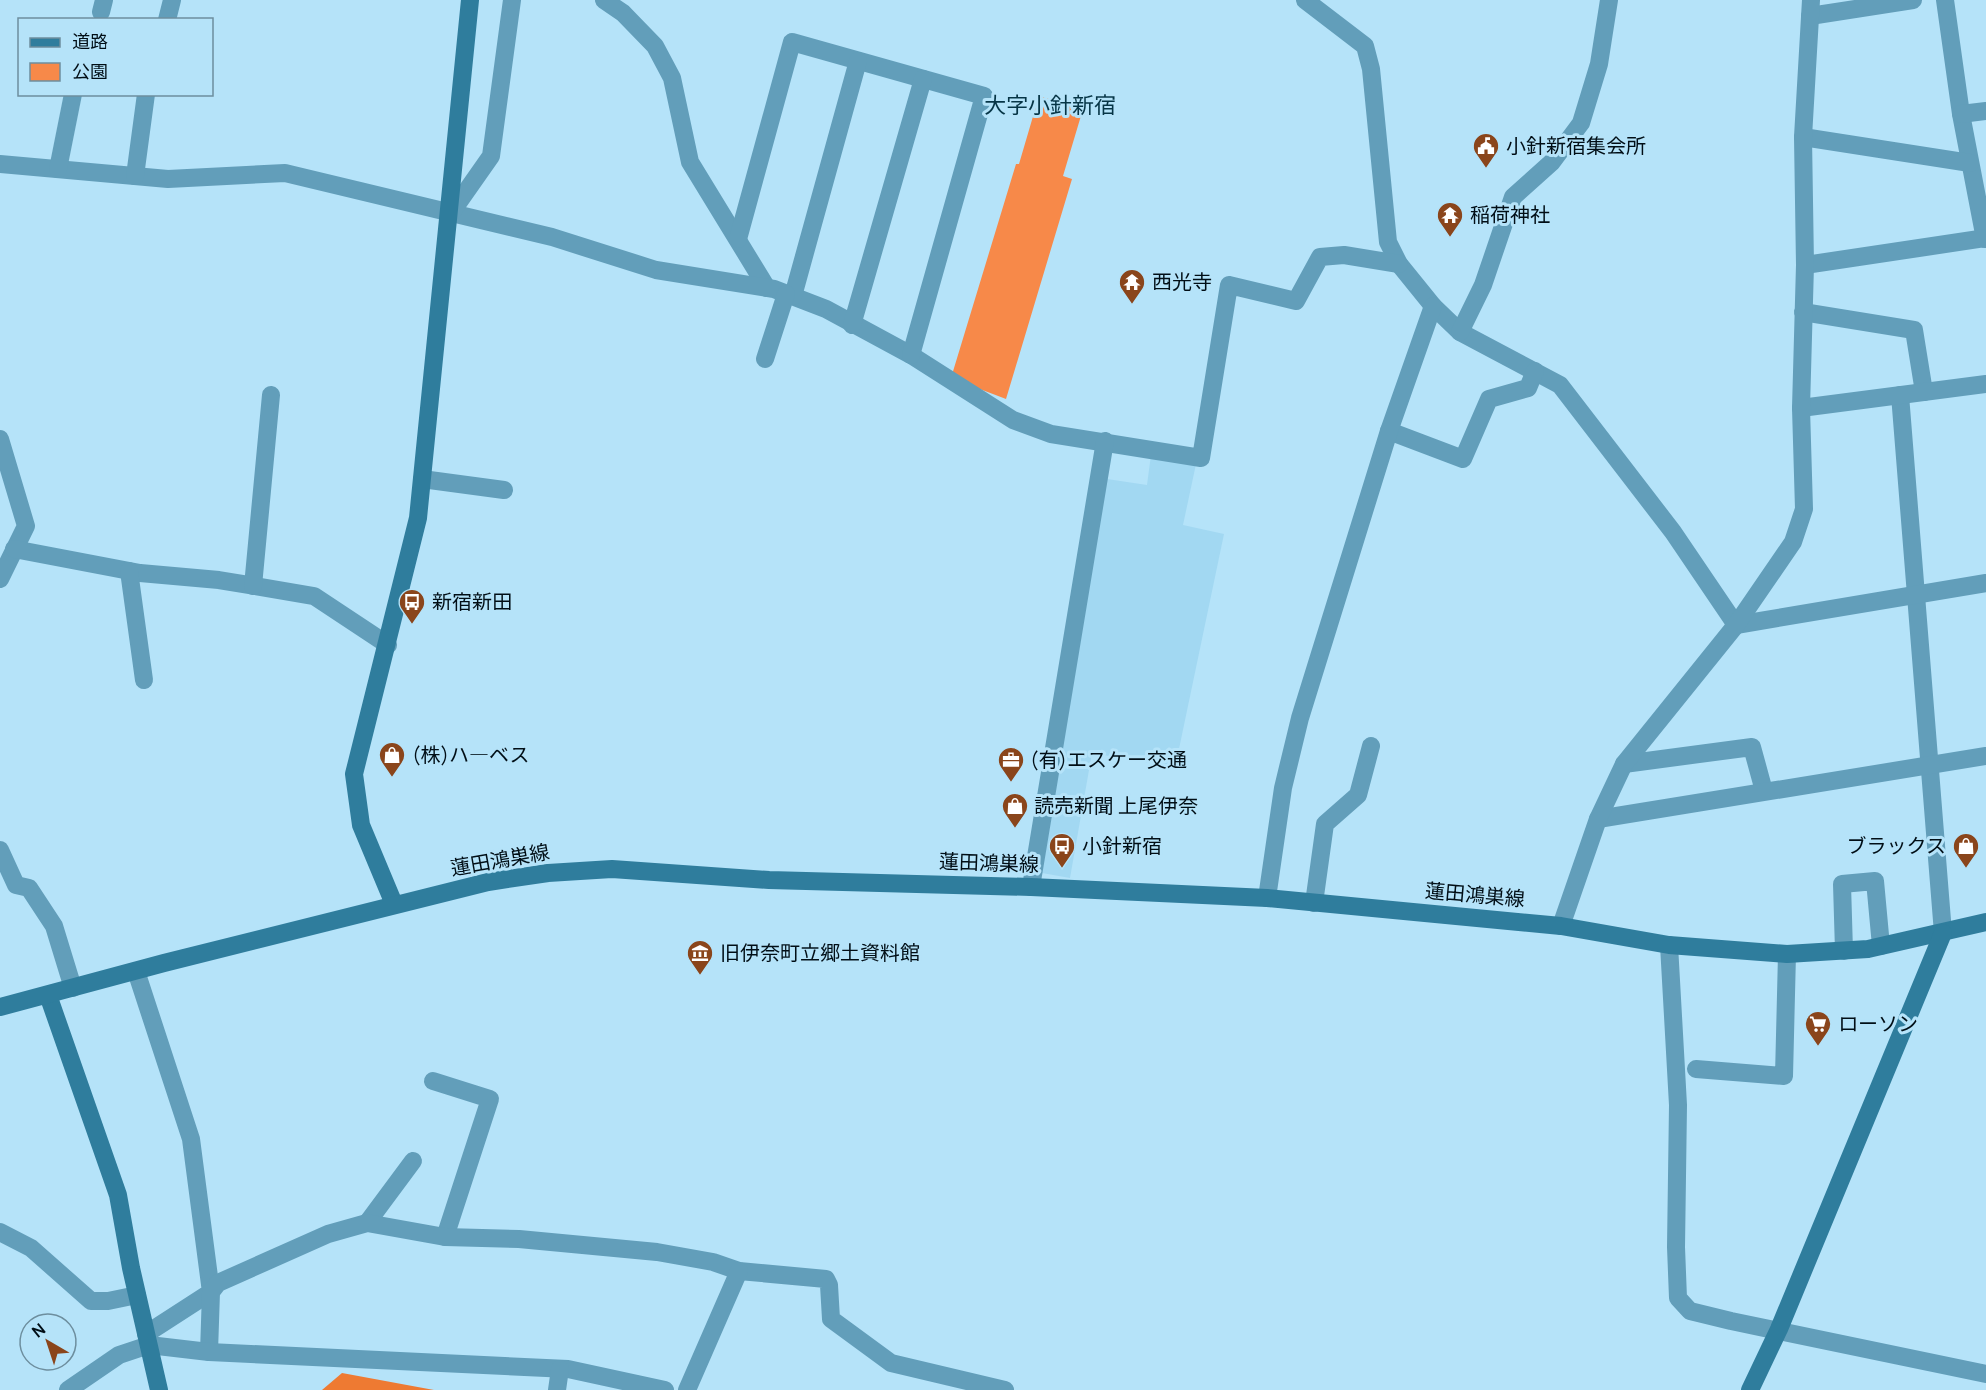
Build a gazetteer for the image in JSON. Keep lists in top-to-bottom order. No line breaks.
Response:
{"streets":{"main road":["蓮田鴻巣線"]},"districts":["大字小針新宿"],"places":{"public building":["小針新宿集会所"],"temple":["稲荷神社","西光寺"],"bus stop":["新宿新田","小針新宿"],"shop":["(株)ハ―ベス","読売新聞 上尾伊奈","ブラックス"],"office":["(有)エスケー交通"],"museum":["旧伊奈町立郷土資料館"],"supermarket":["ローソン"]},"legend":["道路","公園"],"north":"top left"}
